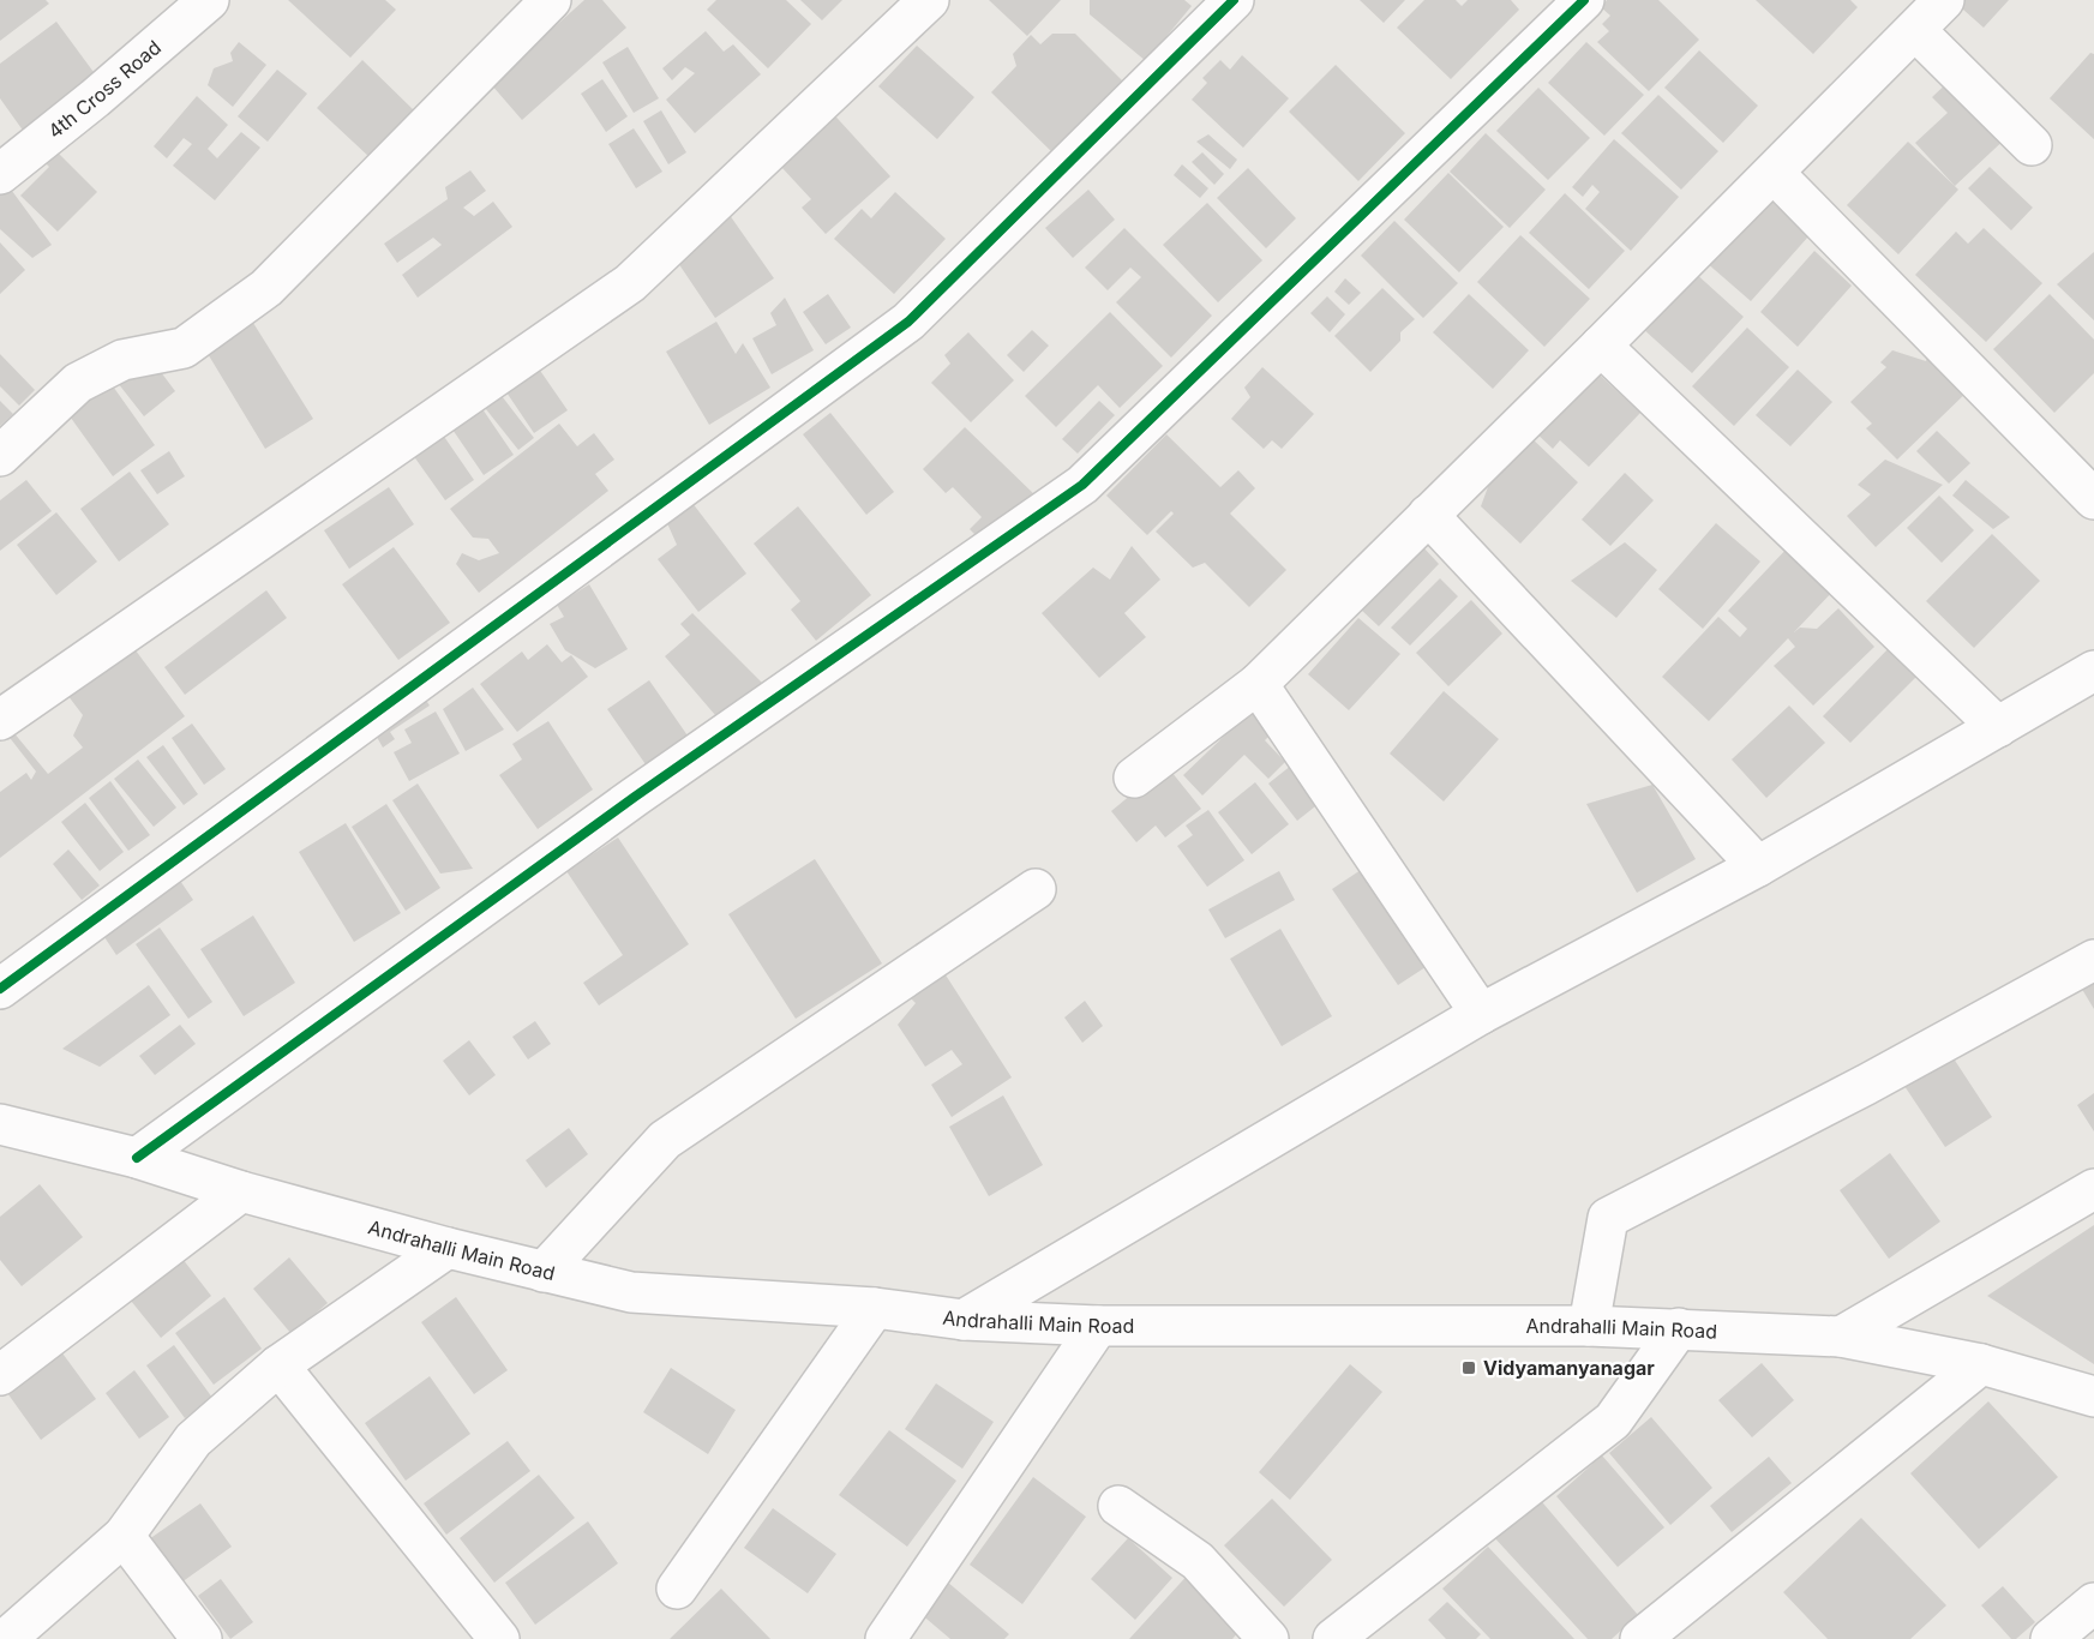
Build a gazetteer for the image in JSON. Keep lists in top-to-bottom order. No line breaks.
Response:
{"streets":{"street":["4th Cross Road","Andrahalli Main Road"]},"places":{"transit":["Vidyamanyanagar"]}}
